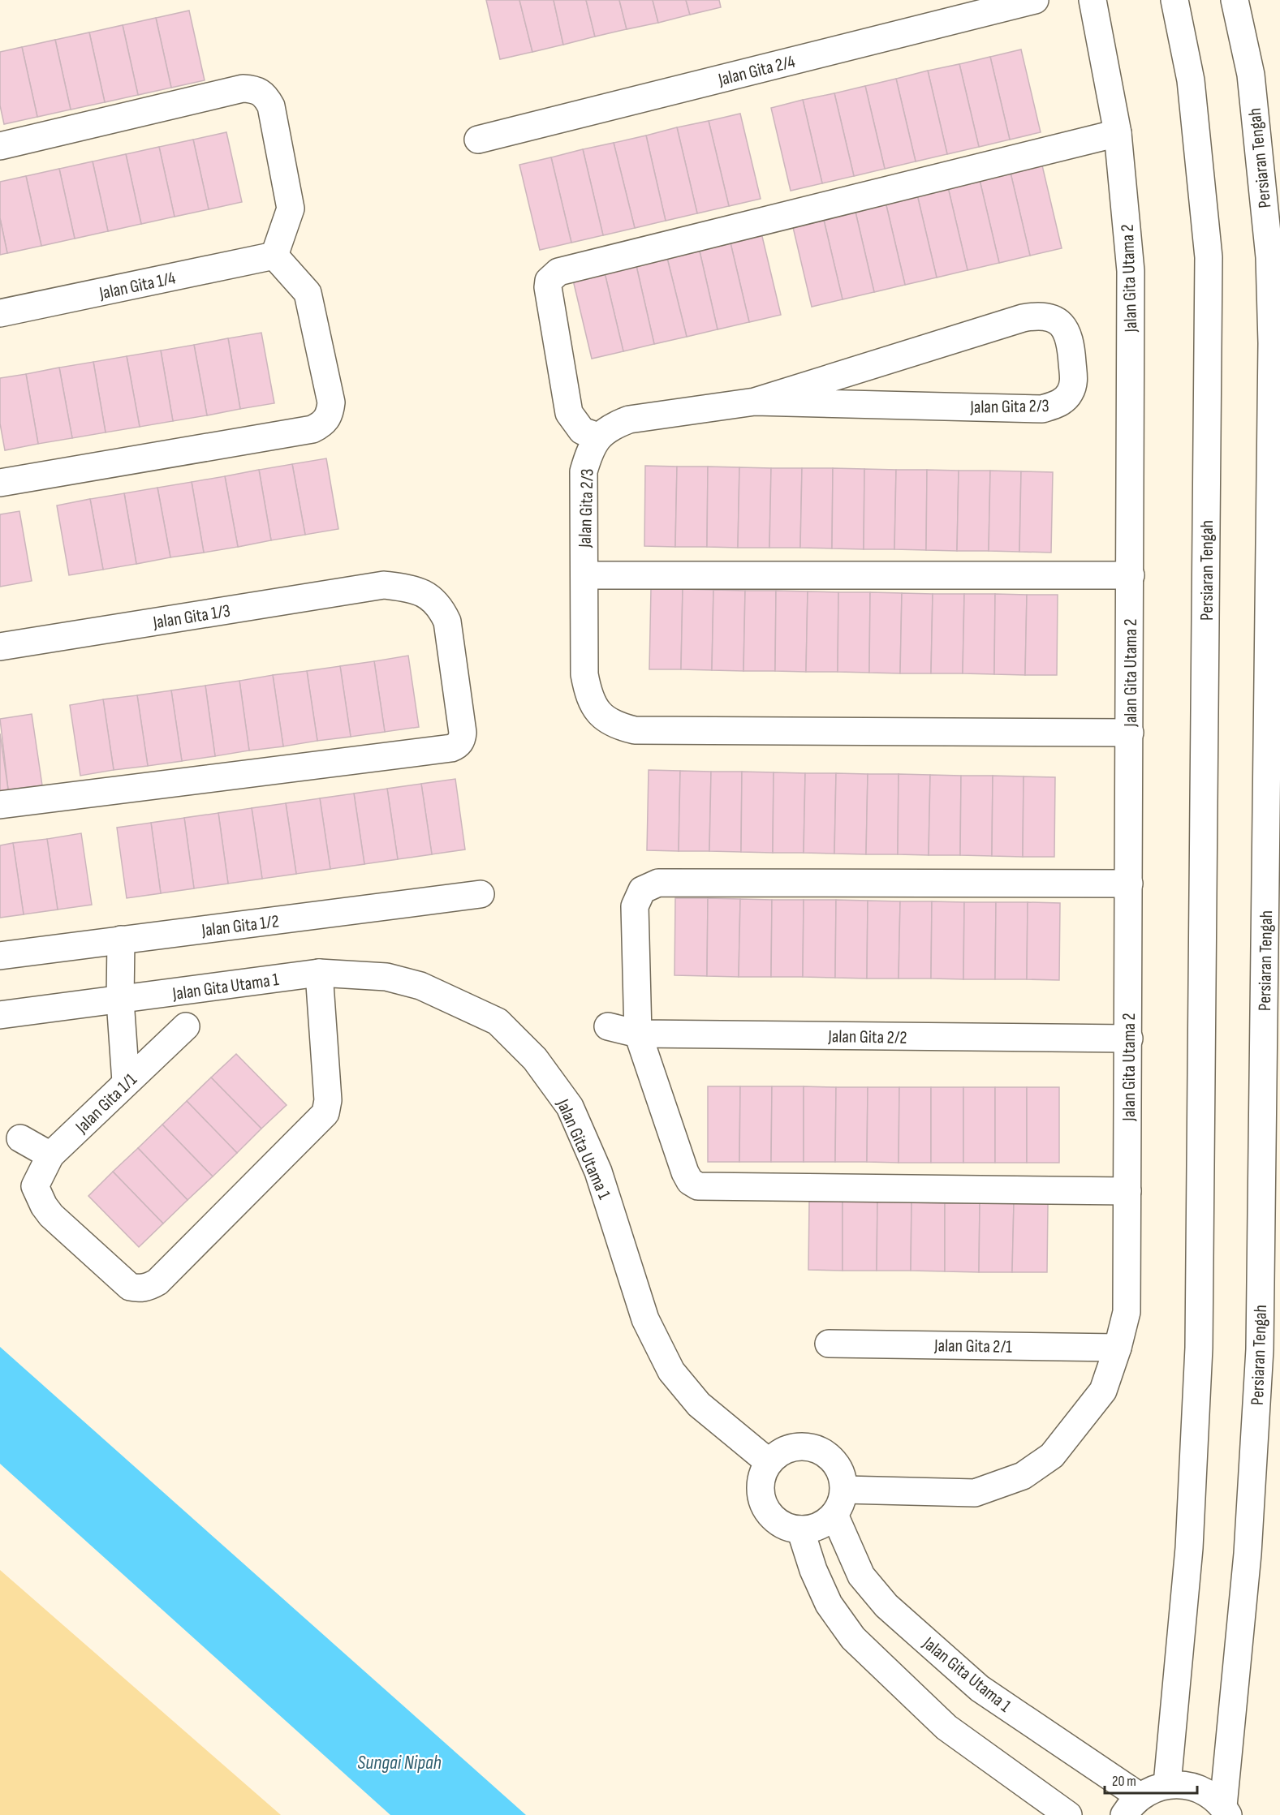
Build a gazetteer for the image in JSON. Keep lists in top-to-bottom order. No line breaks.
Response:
{"streets":{"street":["Jalan Gita 2/4","Persiaran Tengah","Jalan Gita Utama 2","Jalan Gita 1/4","Jalan Gita 2/3","Jalan Gita 1/3","Jalan Gita 1/2","Jalan Gita Utama 1","Jalan Gita 2/2","Jalan Gita 1/1","Jalan Gita 2/1"]},"crossings":[["Jalan Gita Utama 2","Jalan Gita 2/3"],["Jalan Gita Utama 2","Jalan Gita Utama 1"],["Jalan Gita Utama 2","Jalan Gita 2/2"],["Jalan Gita Utama 2","Jalan Gita 2/1"],["Jalan Gita Utama 1","Jalan Gita 1/1"]],"water":["Sungai Nipah"],"scale_bar":"20 m"}
